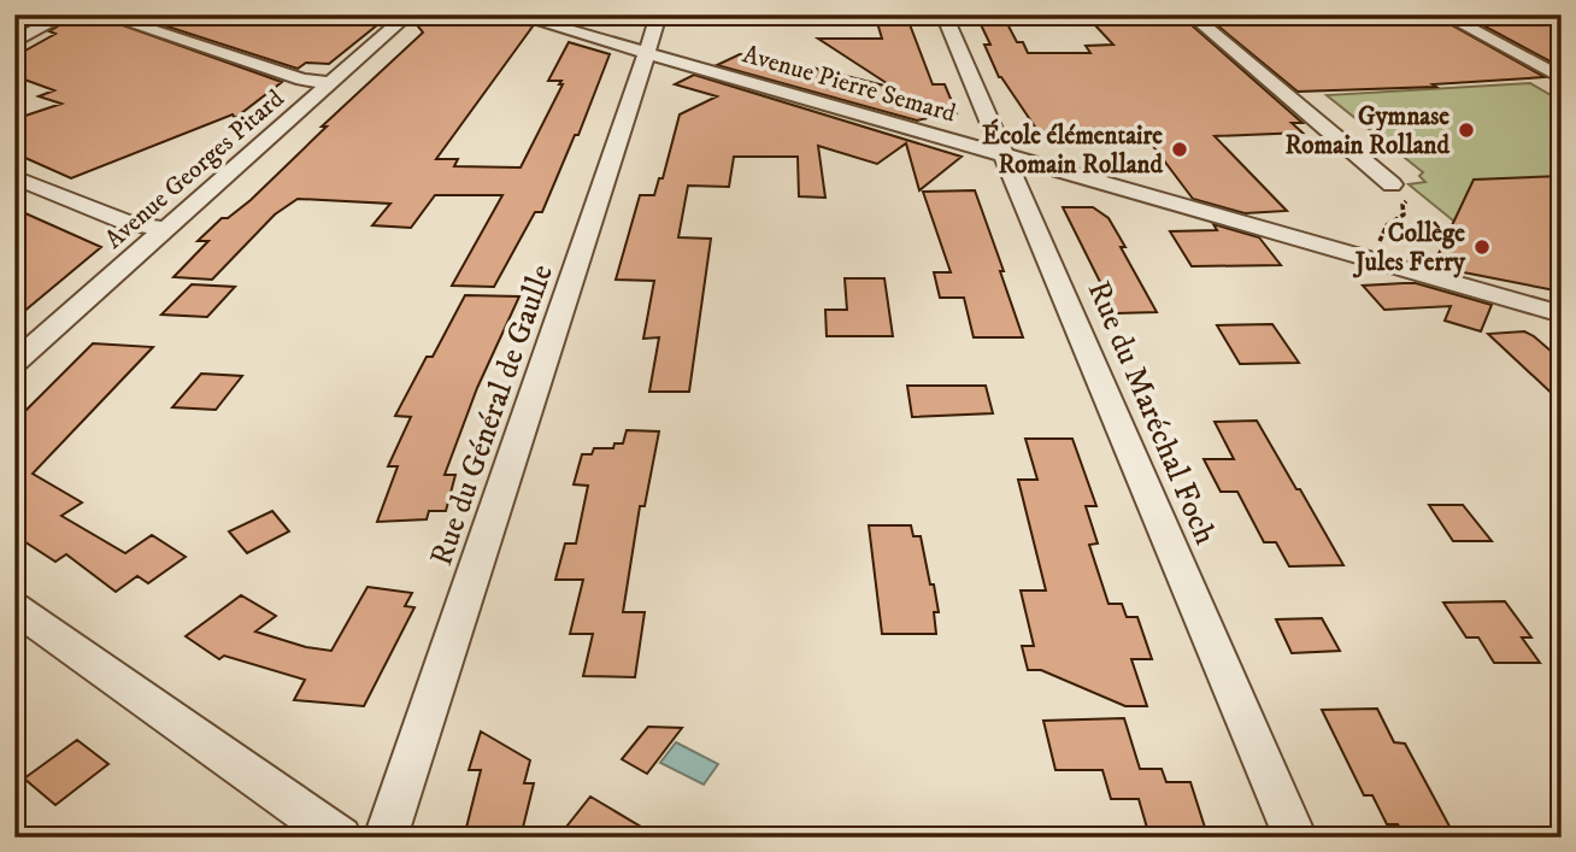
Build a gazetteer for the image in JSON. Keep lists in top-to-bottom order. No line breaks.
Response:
{"streets":{"street":["Avenue Pierre Semard","Avenue Georges Pitard","Rue du Maréchal Foch","Rue du Général de Gaulle"]},"crossings":[["Avenue Pierre Semard","Rue du Maréchal Foch"],["Avenue Pierre Semard","Rue du Général de Gaulle"]],"places":["Gymnase Romain Rolland","École élémentaire Romain Rolland","Collège Jules Ferry"]}
